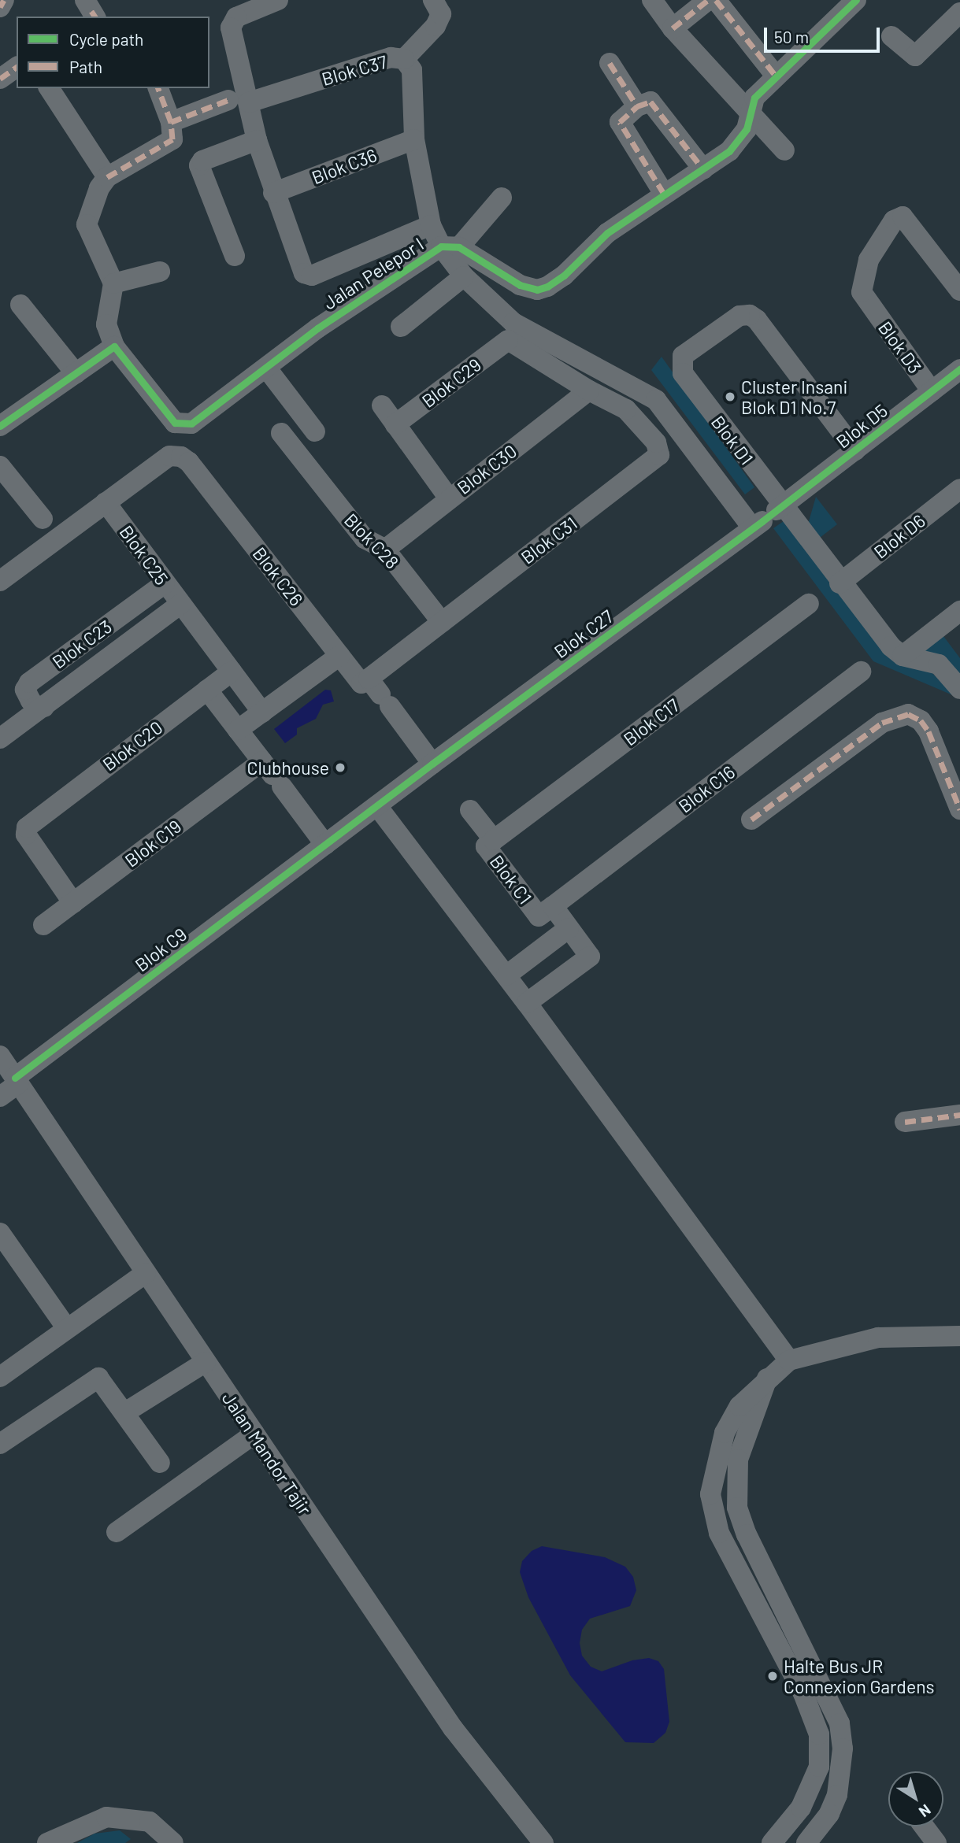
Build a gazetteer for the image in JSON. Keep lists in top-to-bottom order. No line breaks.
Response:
{"streets":{"street":["Blok C37","Blok C36","Jalan Pelepor I","Blok D3","Blok C29","Blok D5","Blok D1","Blok C30","Blok D6","Blok C31","Blok C28","Blok C25","Blok C26","Blok C27","Blok C23","Blok C17","Blok C20","Blok C16","Blok C19","Blok C1","Blok C9","Jalan Mandor Tajir"]},"crossings":[["Blok D3","Blok D5"],["Blok C29","Blok C30"],["Blok C29","Blok C31"],["Blok D5","Blok D1"],["Blok D5","Blok C27"],["Blok D1","Blok C27"],["Blok C30","Blok C31"],["Blok C30","Blok C28"],["Blok C31","Blok C28"],["Blok C31","Blok C26"],["Blok C25","Blok C26"],["Blok C25","Blok C23"],["Blok C25","Blok C20"],["Blok C27","Blok C9"],["Blok C17","Blok C1"],["Blok C20","Blok C19"],["Blok C16","Blok C1"],["Blok C9","Jalan Mandor Tajir"]],"places":["Cluster Insani Blok D1 No.7","Clubhouse","Halte Bus JR Connexion Gardens"],"legend":["Cycle path","Path"],"scale_bar":"50 m","north":"bottom right"}
